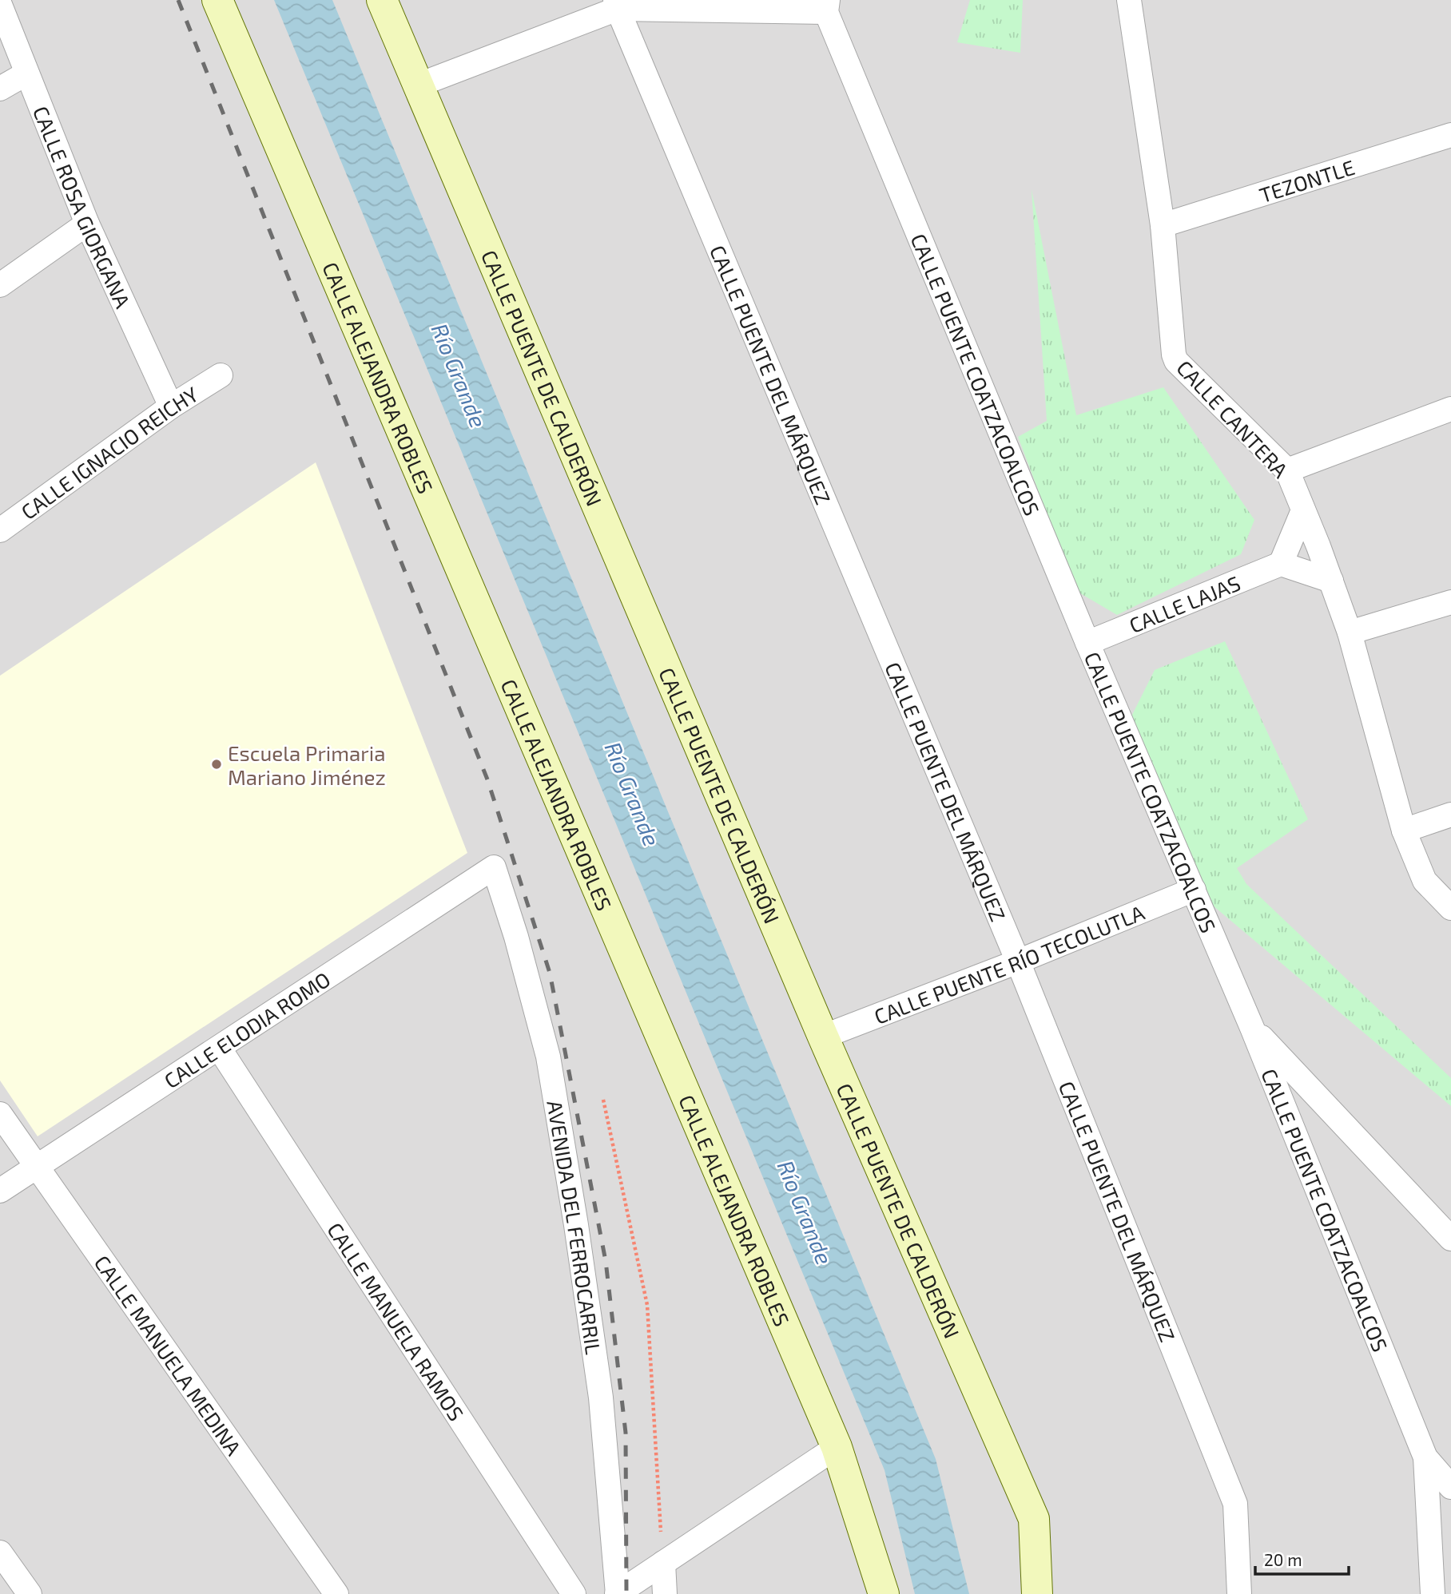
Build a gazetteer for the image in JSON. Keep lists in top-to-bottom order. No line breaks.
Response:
{"streets":{"main road":["CALLE ALEJANDRA ROBLES","CALLE PUENTE DE CALDERÓN"],"street":["TEZONTLE","CALLE ROSA GIORGANA","CALLE PUENTE COATZACOALCOS","CALLE PUENTE DEL MÁRQUEZ","CALLE CANTERA","CALLE IGNACIO REICHY","CALLE LAJAS","CALLE PUENTE RÍO TECOLUTLA","CALLE ELODIA ROMO","AVENIDA DEL FERROCARRIL","CALLE MANUELA RAMOS","CALLE MANUELA MEDINA"]},"crossings":[["TEZONTLE","CALLE CANTERA"],["CALLE ROSA GIORGANA","CALLE IGNACIO REICHY"],["CALLE PUENTE COATZACOALCOS","CALLE LAJAS"],["CALLE PUENTE COATZACOALCOS","CALLE PUENTE RÍO TECOLUTLA"],["CALLE PUENTE DEL MÁRQUEZ","CALLE PUENTE RÍO TECOLUTLA"],["CALLE PUENTE DE CALDERÓN","CALLE PUENTE RÍO TECOLUTLA"],["CALLE ELODIA ROMO","AVENIDA DEL FERROCARRIL"],["CALLE ELODIA ROMO","CALLE MANUELA RAMOS"],["CALLE ELODIA ROMO","CALLE MANUELA MEDINA"]],"water":["Río Grande"],"places":["Escuela Primaria Mariano Jiménez"],"scale_bar":"20 m"}
